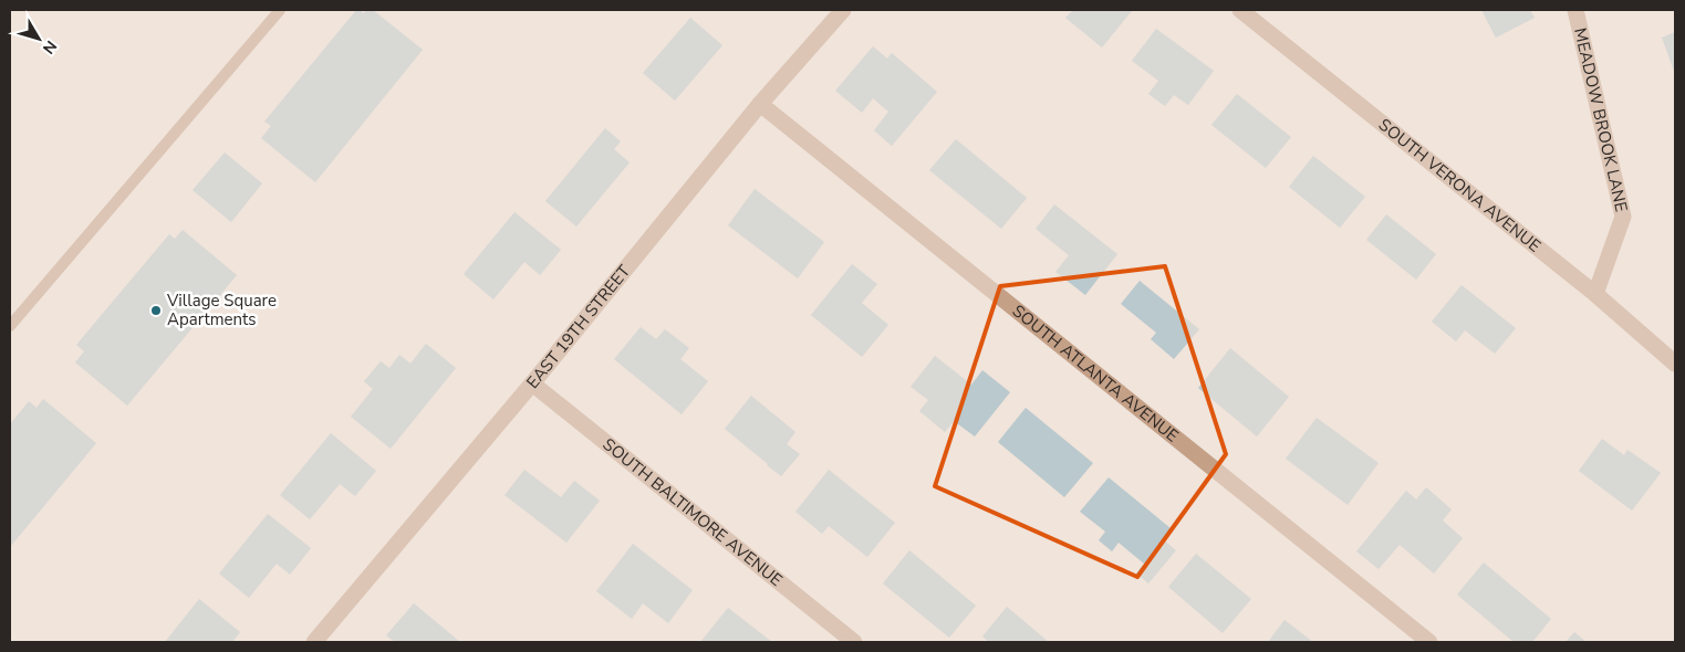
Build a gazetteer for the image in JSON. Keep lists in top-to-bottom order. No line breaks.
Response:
{"streets":{"street":["MEADOW BROOK LANE","SOUTH VERONA AVENUE","EAST 19TH STREET","SOUTH ATLANTA AVENUE","SOUTH BALTIMORE AVENUE"]},"crossings":[["MEADOW BROOK LANE","SOUTH VERONA AVENUE"],["EAST 19TH STREET","SOUTH ATLANTA AVENUE"],["EAST 19TH STREET","SOUTH BALTIMORE AVENUE"]],"places":["Village Square Apartments"],"north":"bottom right"}
